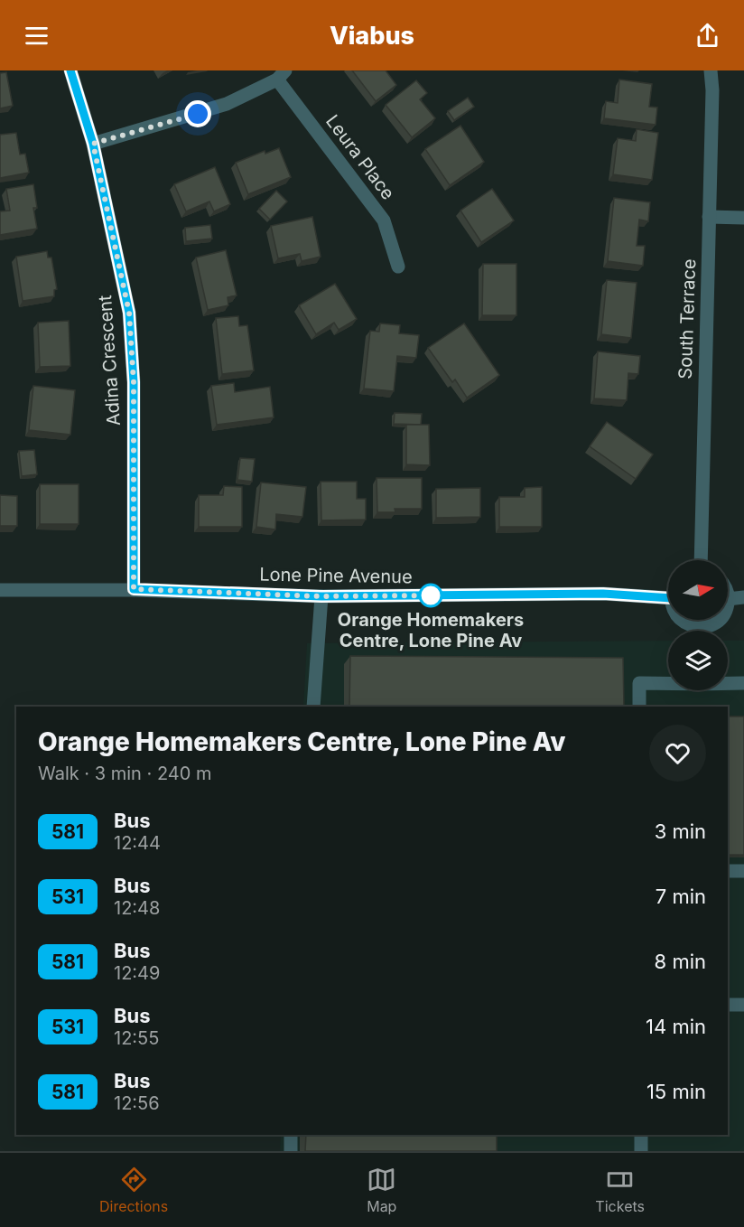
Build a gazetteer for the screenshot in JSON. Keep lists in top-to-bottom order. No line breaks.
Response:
{"streets":{"street":["Leura Place","South Terrace","Adina Crescent","Lone Pine Avenue"]},"crossings":[["Adina Crescent","Lone Pine Avenue"]],"places":["Orange Homemakers Centre, Lone Pine Av"],"lines":["bus line 581"],"north":"right","page":{"header":"Viabus","heading":["Orange Homemakers Centre, Lone Pine Av","Walk · 3 min · 240 m"],"list":[{"mark":"581","name":"Bus","note":"12:44","value":"3 min"},{"mark":"531","name":"Bus","note":"12:48","value":"7 min"},{"mark":"581","name":"Bus","note":"12:49","value":"8 min"},{"mark":"531","name":"Bus","note":"12:55","value":"14 min"},{"mark":"581","name":"Bus","note":"12:56","value":"15 min"}],"tabs":["Directions","Map","Tickets"]}}
